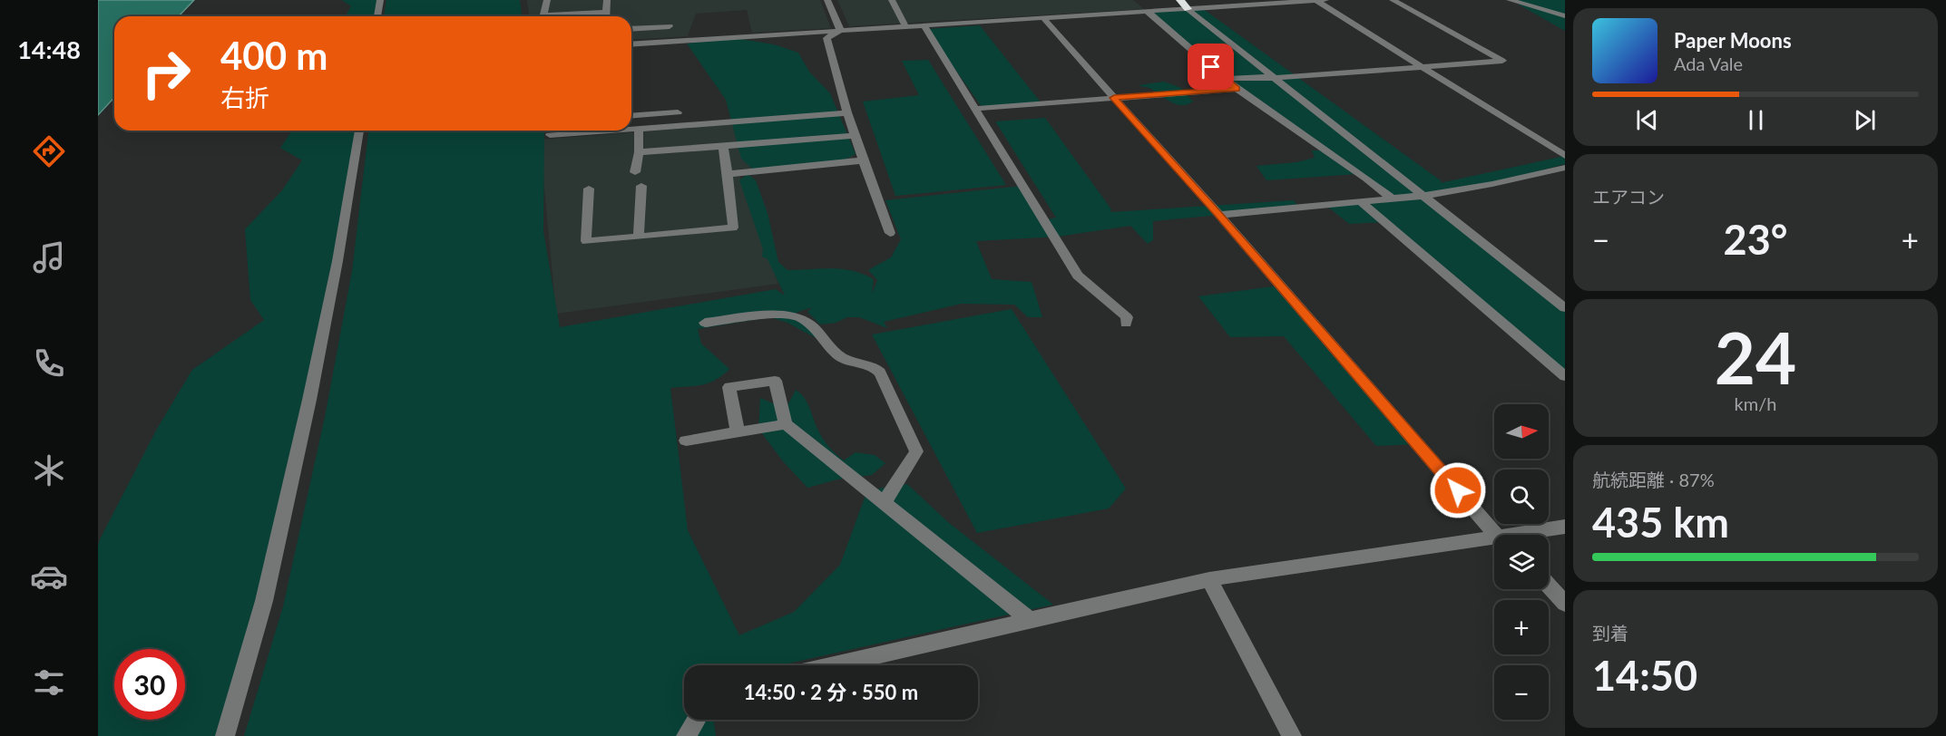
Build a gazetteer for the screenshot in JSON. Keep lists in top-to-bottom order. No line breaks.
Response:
{"north":"right","page":{"tabs":"14:48","turn":["400 m","右折"],"song":["Paper Moons","Ada Vale"],"tile":["エアコン",["24","km/h"],["航続距離 · 87%","435 km"],["到着","14:50"]],"heat":["−","23°","+"],"map_buttons":["+","−"],"limit":"30","trip":"14:50 · 2 分 · 550 m"}}
